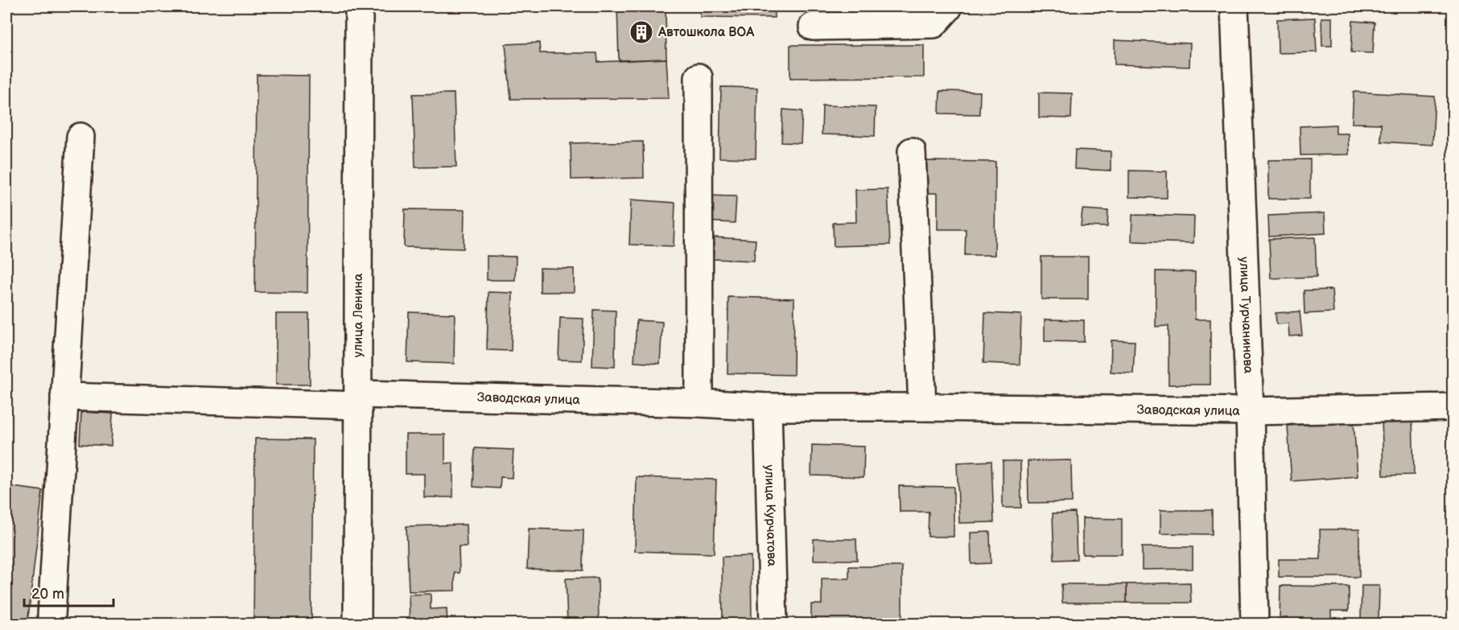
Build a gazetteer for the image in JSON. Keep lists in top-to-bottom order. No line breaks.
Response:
{"streets":{"street":["улица Турчанинова","улица Ленина","Заводская улица","улица Курчатова"]},"crossings":[["улица Турчанинова","Заводская улица"],["улица Ленина","Заводская улица"],["Заводская улица","улица Курчатова"]],"places":{"building":["Автошкола ВОА"]},"scale_bar":"20 m"}
